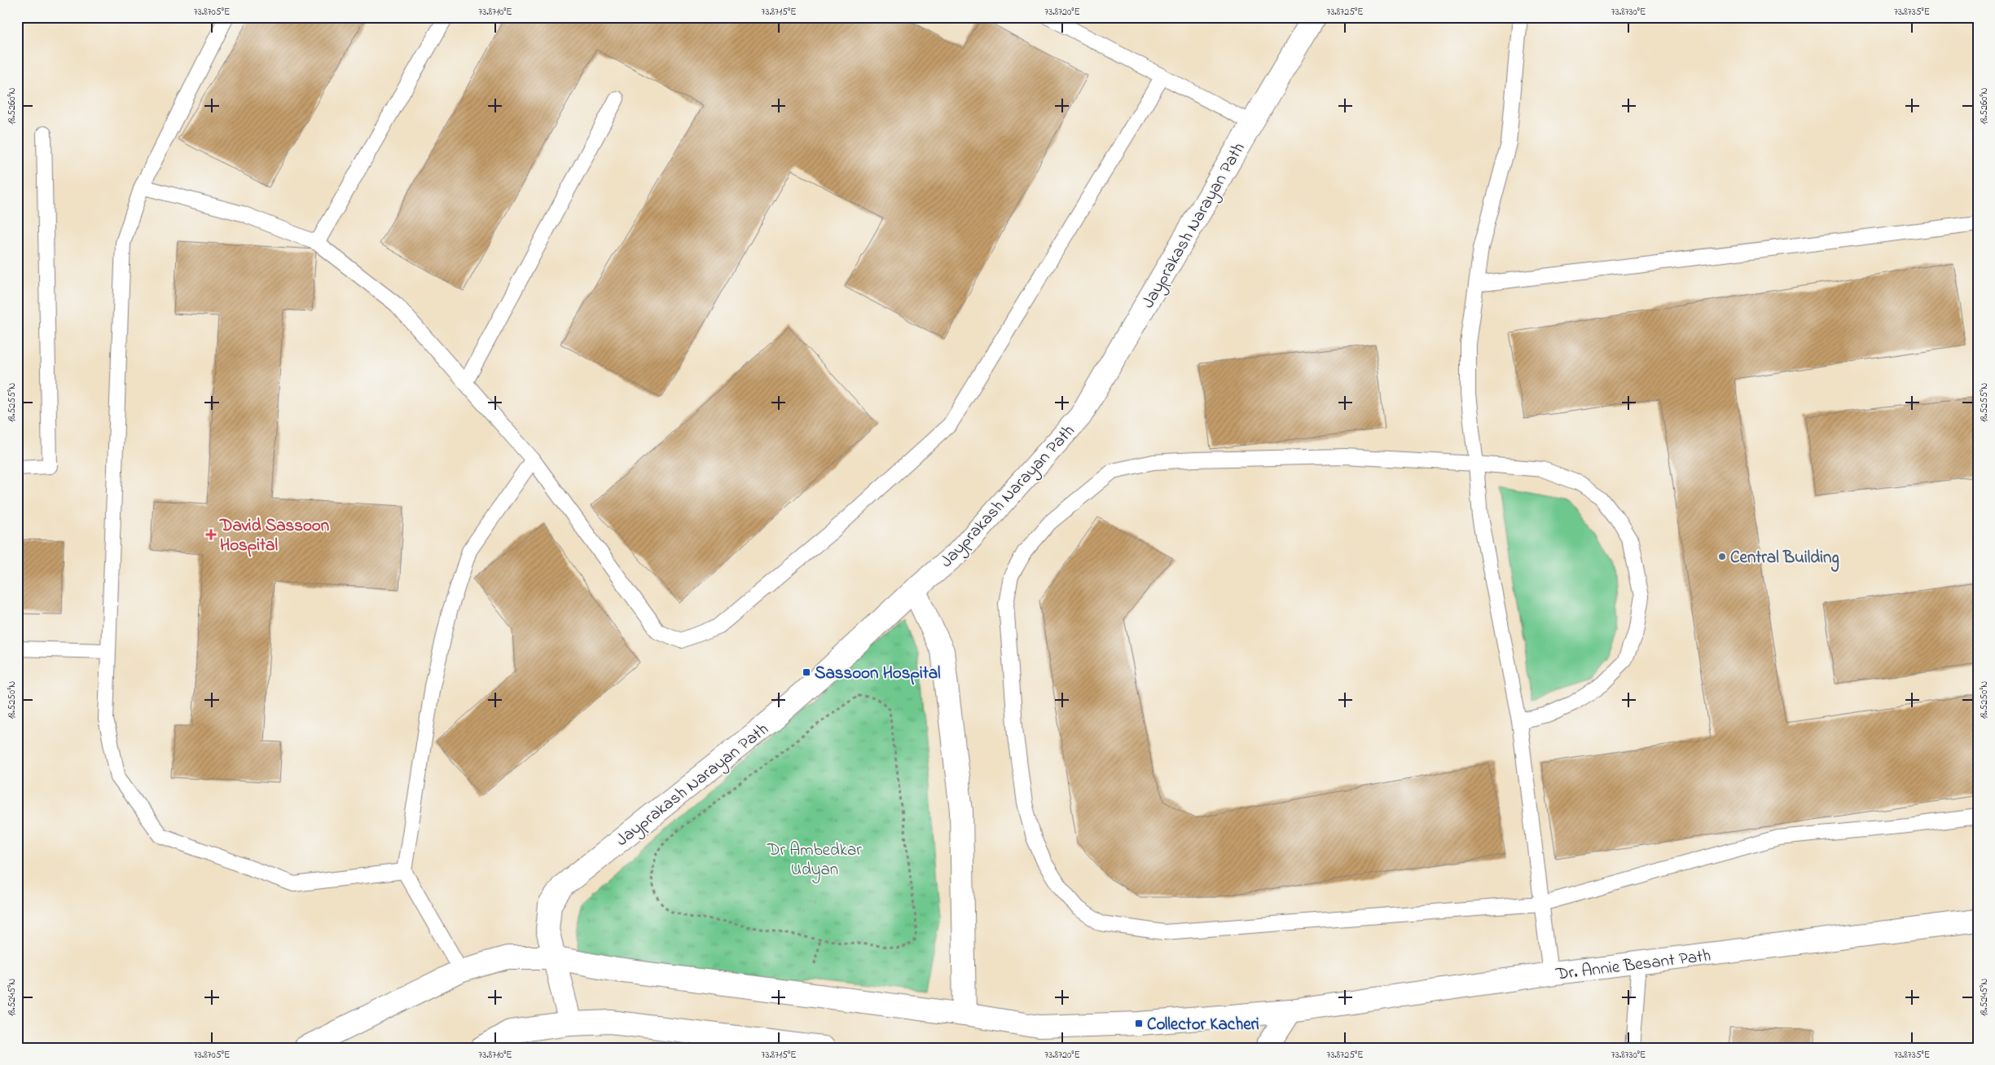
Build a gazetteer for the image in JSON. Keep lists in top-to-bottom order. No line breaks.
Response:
{"streets":{"main road":["Jayprakash Narayan Path","Dr. Annie Besant Path"]},"crossings":[["Jayprakash Narayan Path","Dr. Annie Besant Path"]],"parks":["Dr Ambedkar Udyan"],"places":{"health":["David Sassoon Hospital"],"other":["Central Building"],"transit":["Sassoon Hospital","Collector Kacheri"]},"coordinates":["73.8705°E","73.8710°E","73.8715°E","73.8720°E","73.8725°E","73.8730°E","73.8735°E","18.5260°N","18.5255°N","18.5250°N","18.5245°N"]}
